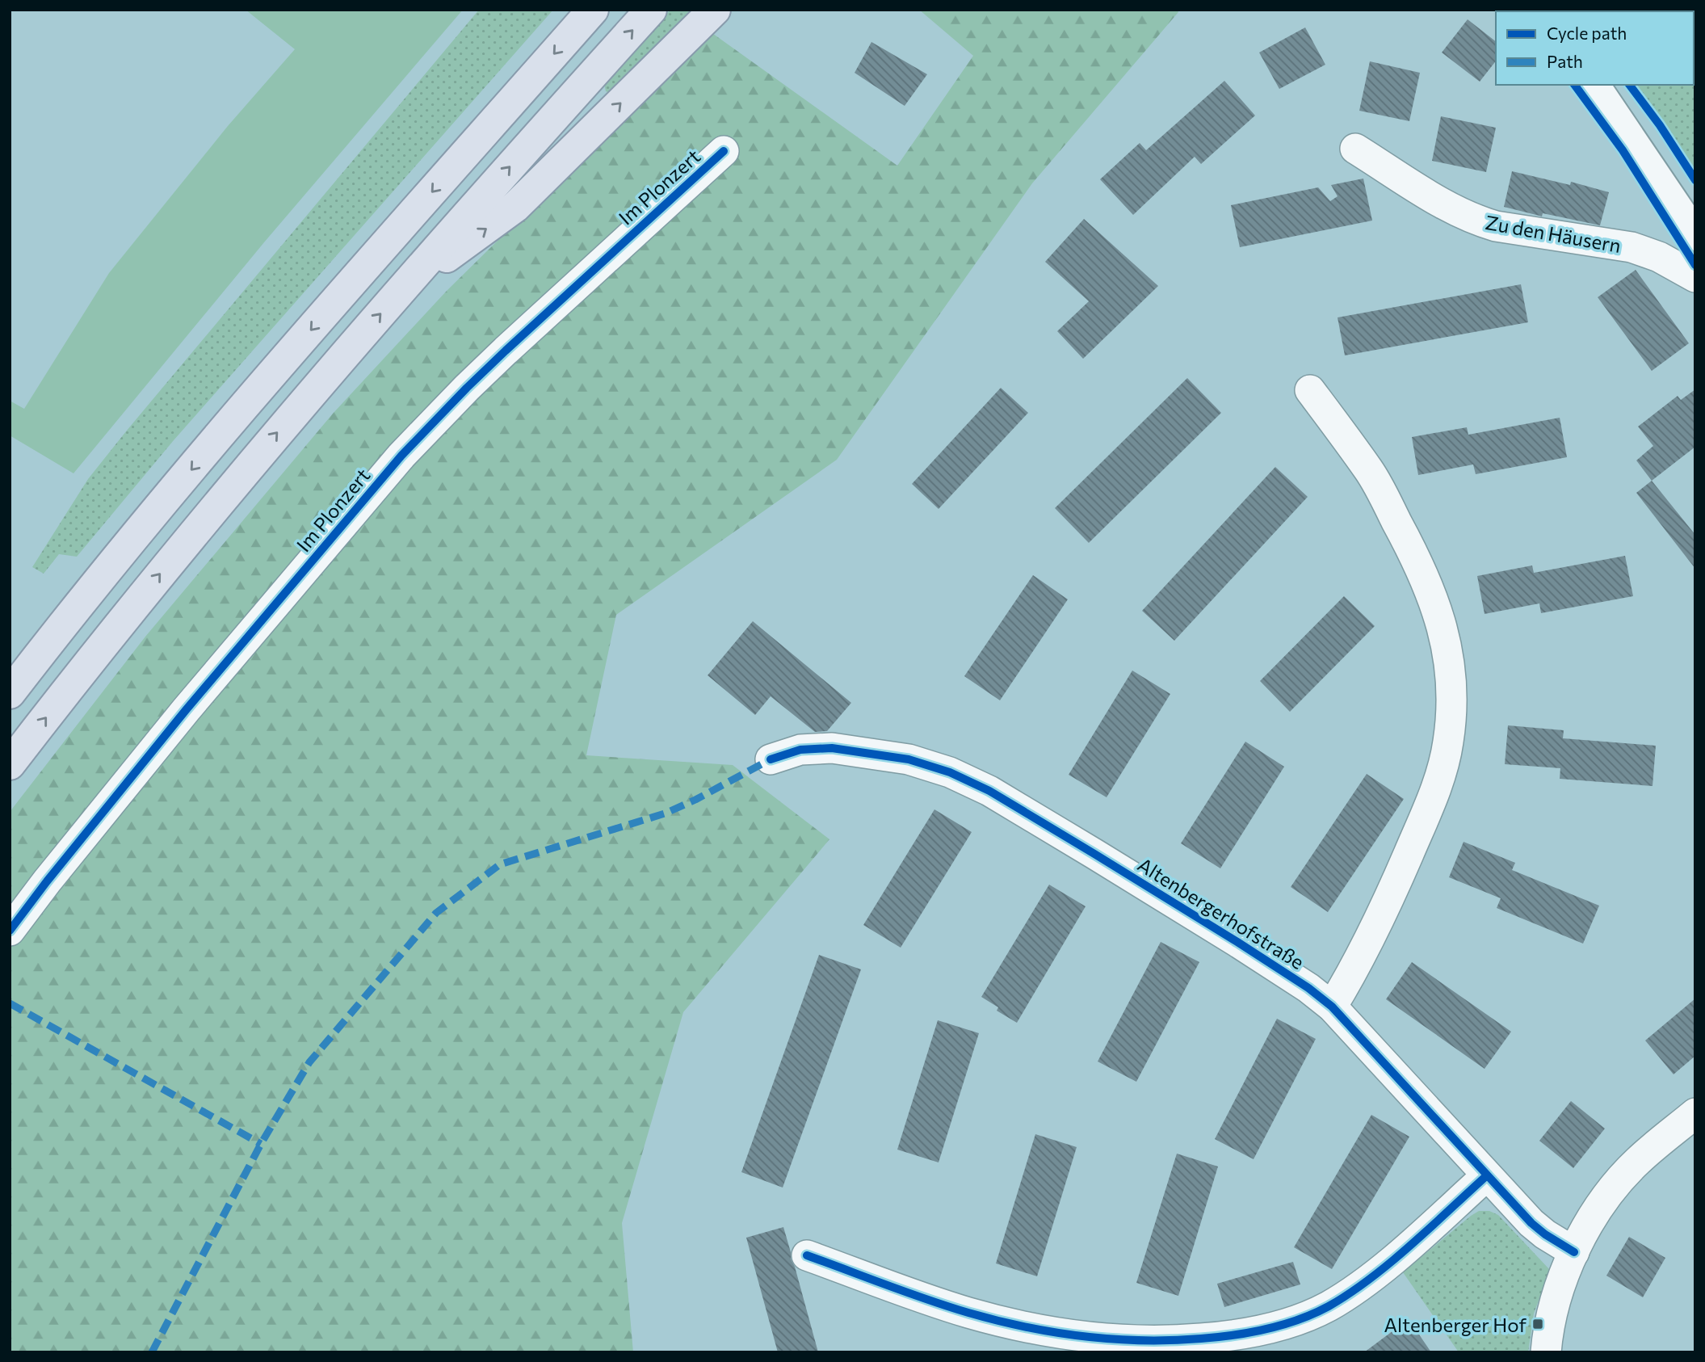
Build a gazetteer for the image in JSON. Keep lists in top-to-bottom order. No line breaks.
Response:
{"streets":{"street":["Im Plonzert","Zu den Häusern","Altenbergerhofstraße"]},"places":{"transit":["Altenberger Hof"]},"legend":["Cycle path","Path"]}
